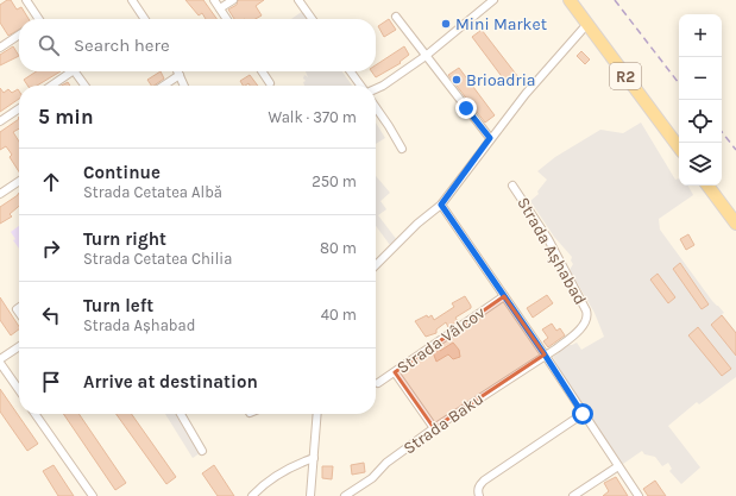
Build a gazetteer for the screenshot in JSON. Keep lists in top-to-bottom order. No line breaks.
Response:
{"streets":{"main road":["R2"],"street":["Strada Așhabad","Strada Vâlcov","Strada Baku"]},"crossings":[["Strada Așhabad","Strada Baku"]],"places":["Mini Market","Brioadria"],"page":{"map_buttons":["+","−"],"search":"Search here","heading":["5 min","Walk · 370 m"],"list":[["Continue","Strada Cetatea Albă","250 m"],["Turn right","Strada Cetatea Chilia","80 m"],["Turn left","Strada Așhabad","40 m"],"Arrive at destination"]}}
